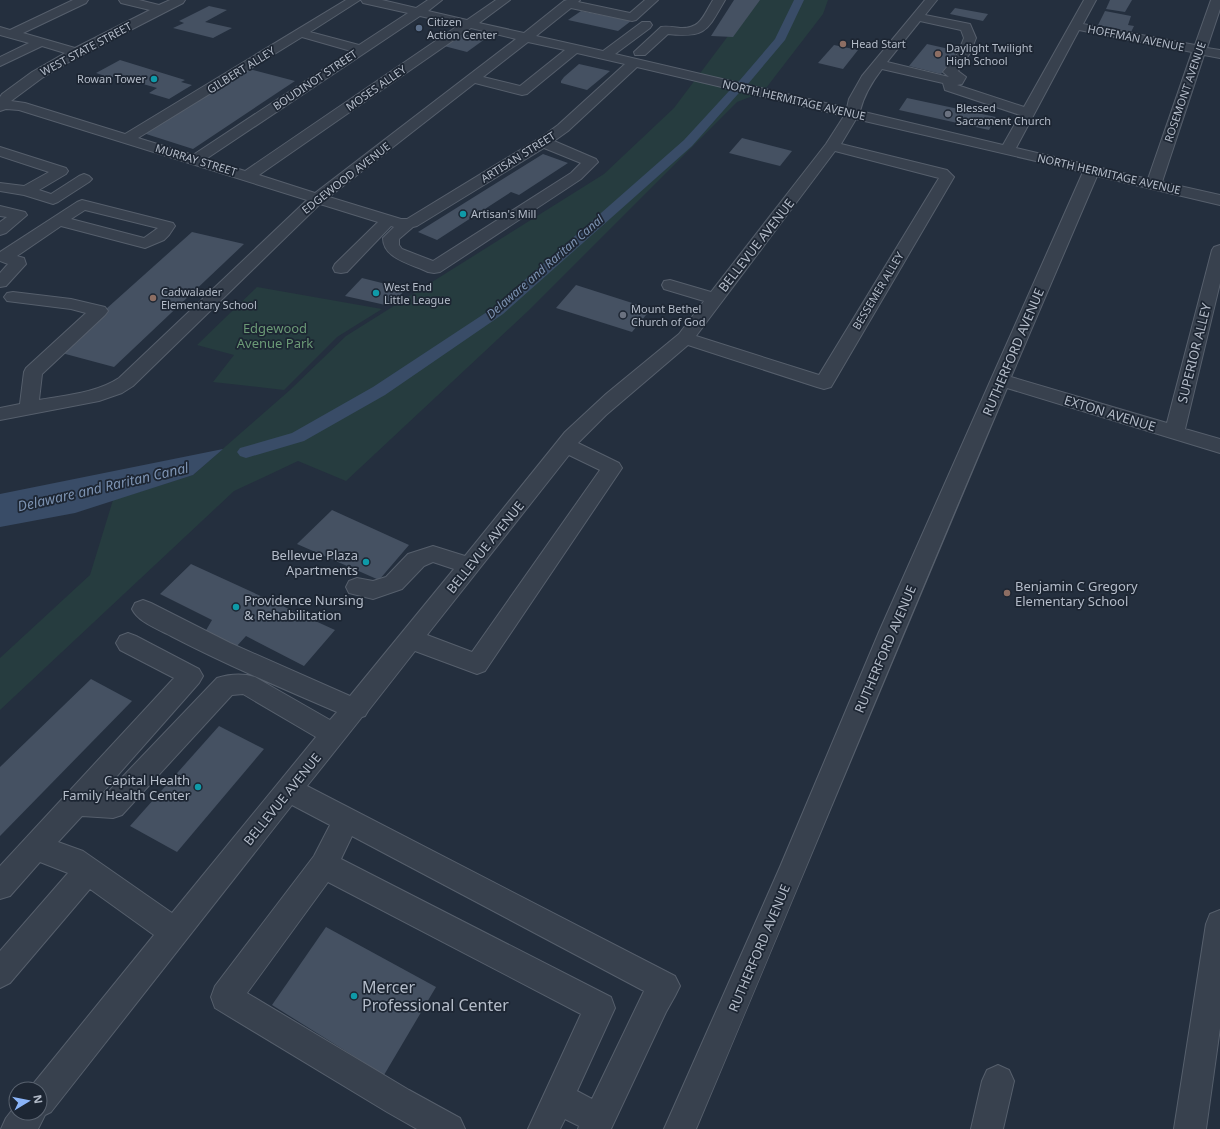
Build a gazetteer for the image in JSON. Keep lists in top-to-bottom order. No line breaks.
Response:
{"streets":{"street":["HOFFMAN AVENUE","WEST STATE STREET","GILBERT ALLEY","BOUDINOT STREET","MOSES ALLEY","ROSEMONT AVENUE","NORTH HERMITAGE AVENUE","ARTISAN STREET","MURRAY STREET","EDGEWOOD AVENUE","BELLEVUE AVENUE","BESSEMER ALLEY","RUTHERFORD AVENUE","SUPERIOR ALLEY","EXTON AVENUE"]},"crossings":[["HOFFMAN AVENUE","ROSEMONT AVENUE"],["WEST STATE STREET","MURRAY STREET"],["GILBERT ALLEY","MURRAY STREET"],["BOUDINOT STREET","NORTH HERMITAGE AVENUE"],["BOUDINOT STREET","MURRAY STREET"],["MOSES ALLEY","NORTH HERMITAGE AVENUE"],["MOSES ALLEY","MURRAY STREET"],["ROSEMONT AVENUE","NORTH HERMITAGE AVENUE"],["NORTH HERMITAGE AVENUE","ARTISAN STREET"],["NORTH HERMITAGE AVENUE","EDGEWOOD AVENUE"],["NORTH HERMITAGE AVENUE","BELLEVUE AVENUE"],["NORTH HERMITAGE AVENUE","RUTHERFORD AVENUE"],["MURRAY STREET","EDGEWOOD AVENUE"],["BELLEVUE AVENUE","BESSEMER ALLEY"],["RUTHERFORD AVENUE","EXTON AVENUE"],["SUPERIOR ALLEY","EXTON AVENUE"]],"water":["Delaware and Raritan Canal"],"parks":["Edgewood Avenue Park"],"places":["Citizen Action Center","Head Start","Daylight Twilight High School","Rowan Tower","Blessed Sacrament Church","Artisan's Mill","West End Little League","Cadwalader Elementary School","Mount Bethel Church of God","Bellevue Plaza Apartments","Benjamin C Gregory Elementary School","Providence Nursing & Rehabilitation","Capital Health Family Health Center","Mercer Professional Center"],"north":"right"}
